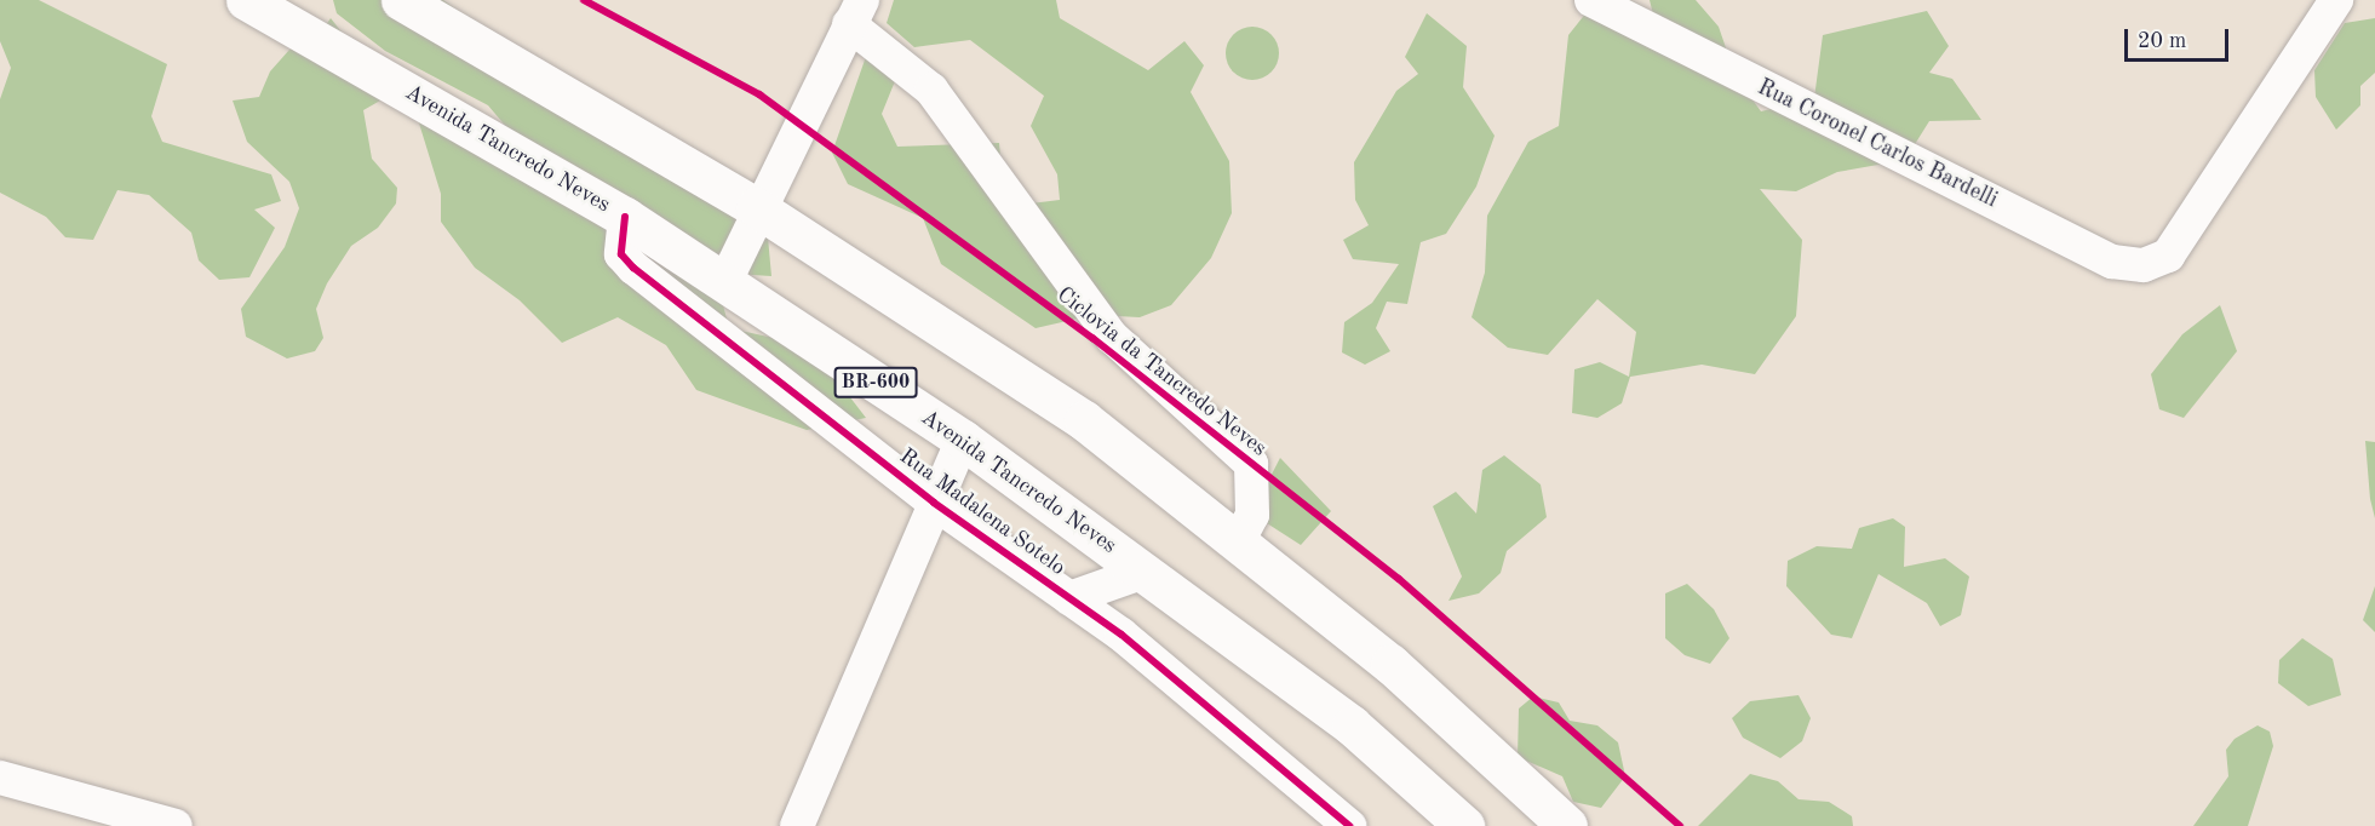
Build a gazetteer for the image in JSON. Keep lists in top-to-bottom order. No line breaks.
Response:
{"streets":{"main road":["Avenida Tancredo Neves","BR-600"],"street":["Rua Coronel Carlos Bardelli","Rua Madalena Sotelo"],"cycle path":["Ciclovia da Tancredo Neves"]},"crossings":[["Avenida Tancredo Neves","Rua Madalena Sotelo"]],"scale_bar":"20 m"}
